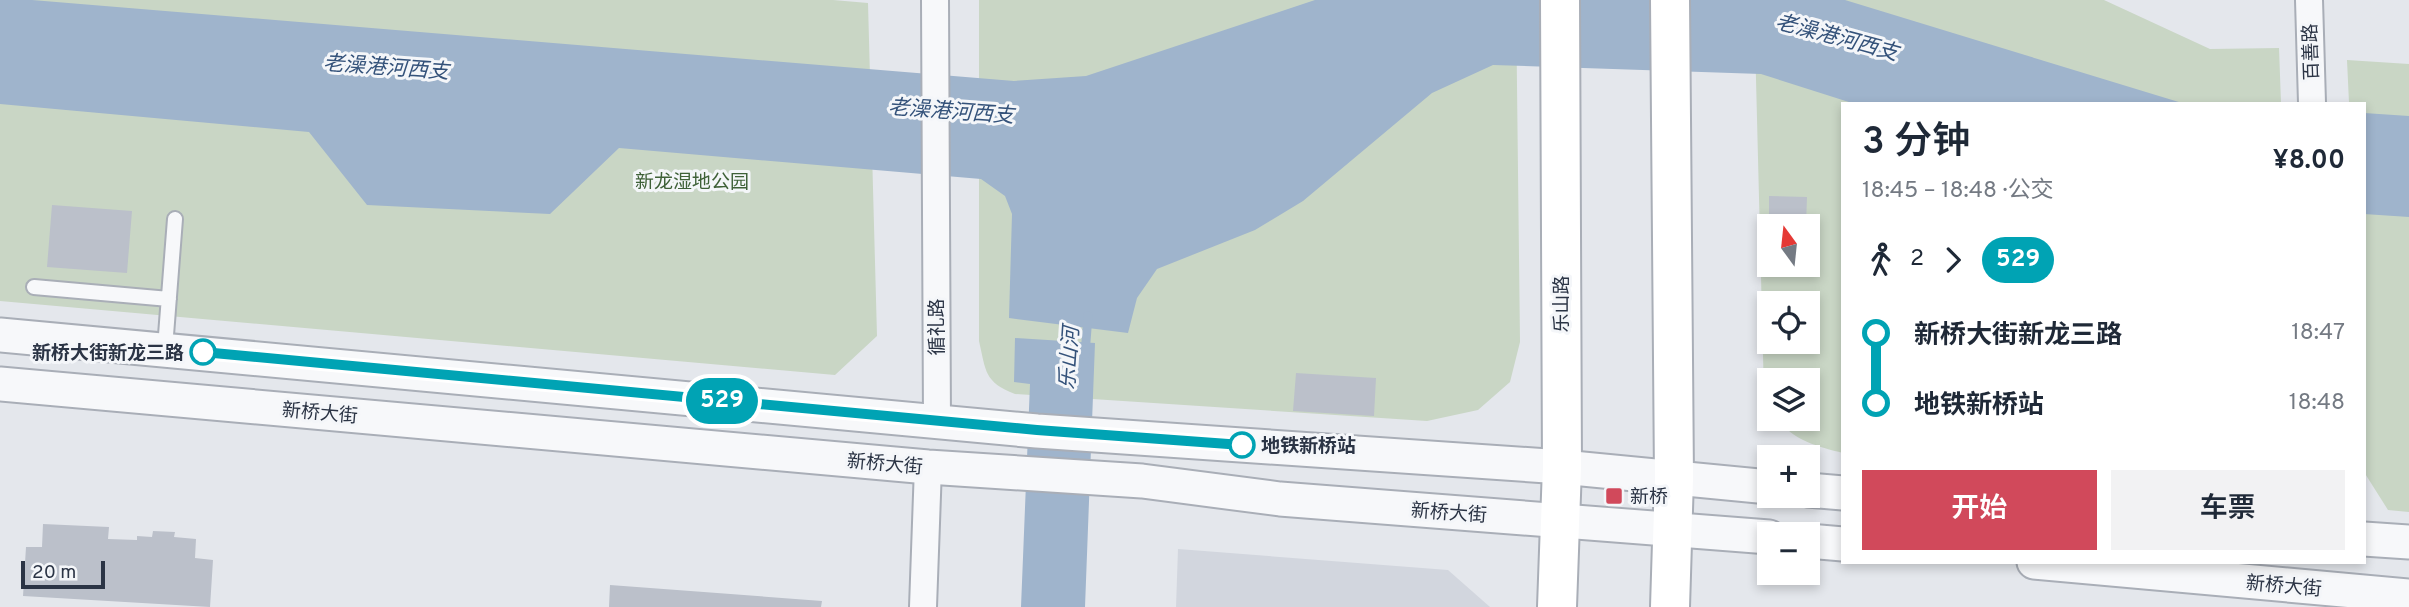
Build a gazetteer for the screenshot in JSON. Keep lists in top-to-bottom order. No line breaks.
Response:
{"streets":{"main road":["乐山路"],"street":["百善路","循礼路","新桥大街"]},"crossings":[["乐山路","新桥大街"]],"water":["老澡港河西支","乐山河"],"parks":["新龙湿地公园"],"places":{"other":["新桥大街新龙三路","地铁新桥站"],"transit":["新桥"]},"lines":["bus line 529"],"scale_bar":"20 m","north":"top","page":{"on_map":"529","heading":["3 分钟","18:45 – 18:48 · 公交","¥8.00"],"map_buttons":["+","−"],"legs":["2","529"],"list":[{"name":"新桥大街新龙三路","value":"18:47"},{"name":"地铁新桥站","value":"18:48"}],"buttons":["开始","车票"],"scale":"20 m"}}
